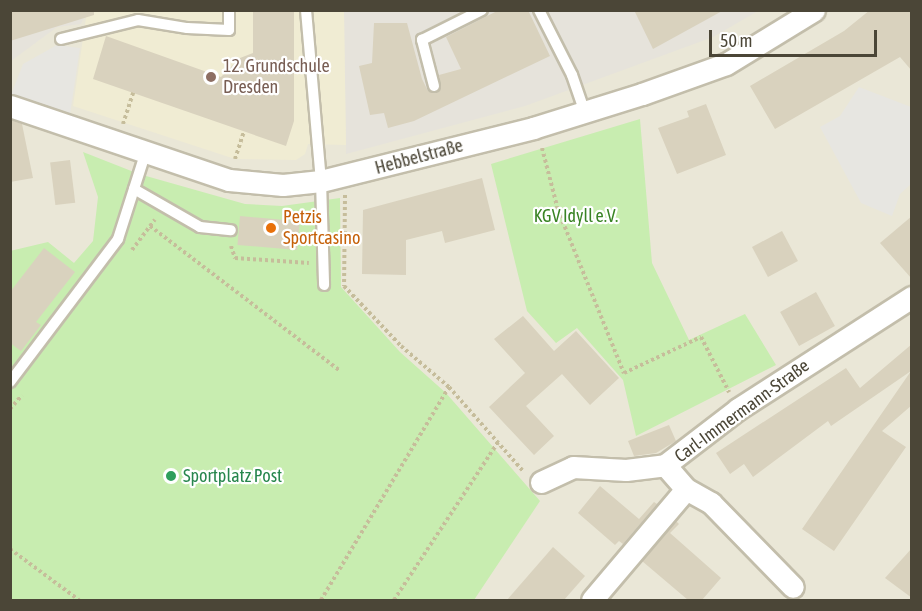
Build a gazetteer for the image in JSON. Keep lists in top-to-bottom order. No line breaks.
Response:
{"streets":{"street":["Hebbelstraße","Carl-Immermann-Straße"]},"parks":["KGV Idyll e.V."],"places":["12. Grundschule Dresden","Petzis Sportcasino","Sportplatz Post"],"scale_bar":"50 m"}
